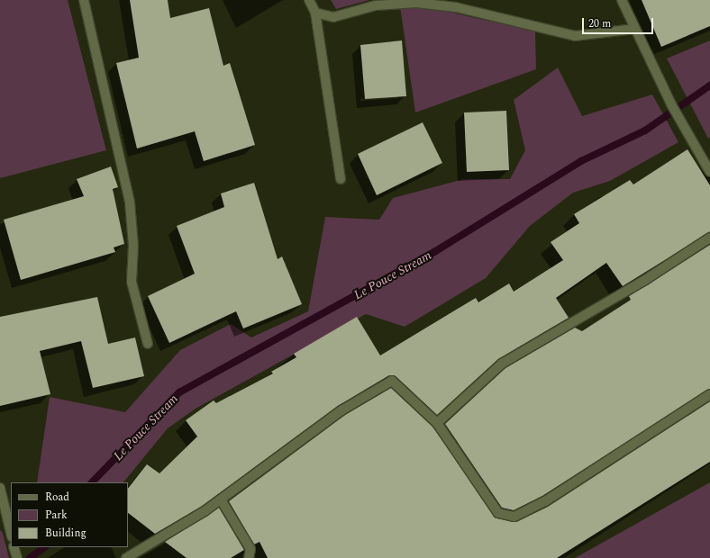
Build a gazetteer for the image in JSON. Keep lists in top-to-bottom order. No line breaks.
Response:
{"water":["Le Pouce Stream"],"legend":["Road","Park","Building"],"scale_bar":"20 m"}
